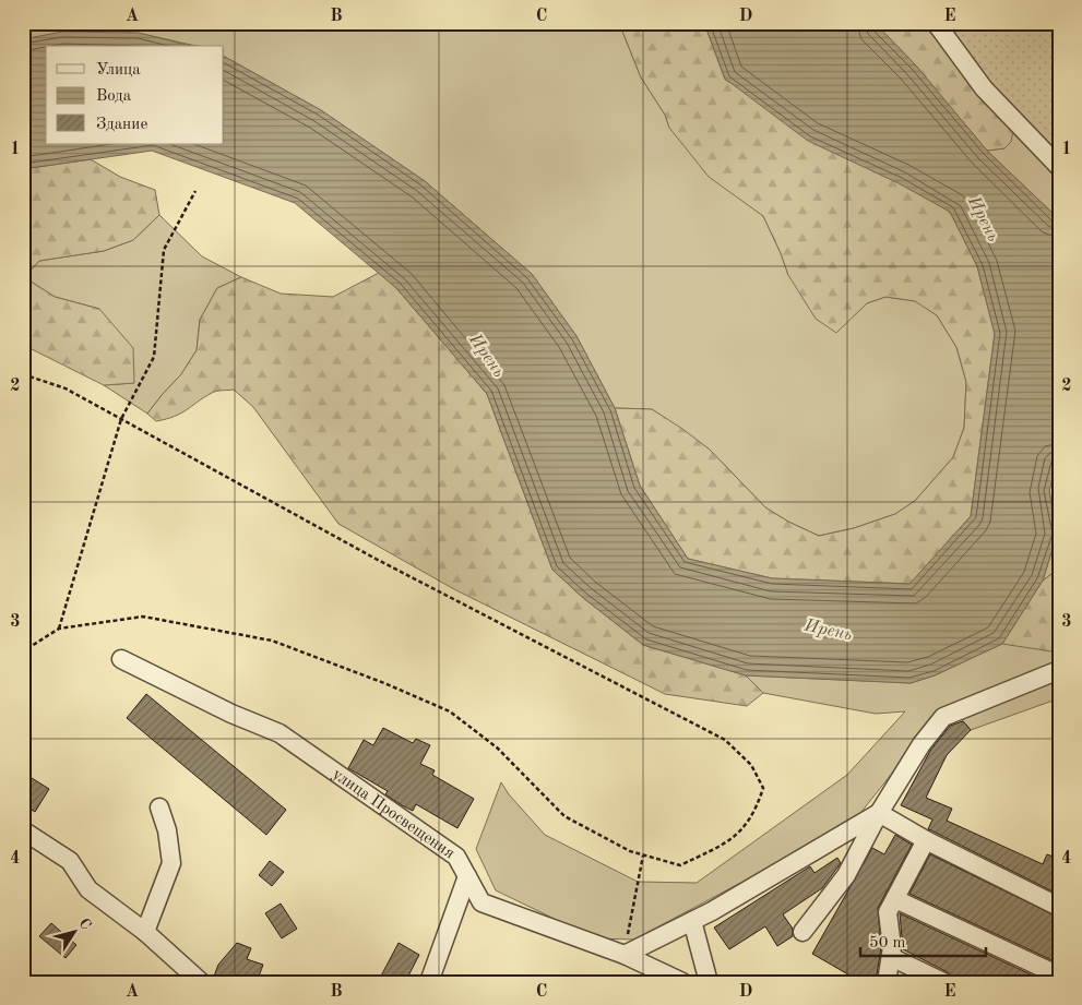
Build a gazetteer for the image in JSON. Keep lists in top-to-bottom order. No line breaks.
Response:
{"streets":{"street":["улица Просвещения"]},"water":["Ирень"],"legend":["Улица","Вода","Здание"],"scale_bar":"50 m","north":"top right","grid":{"columns":["A","B","C","D","E"],"rows":["1","2","3","4"]}}
